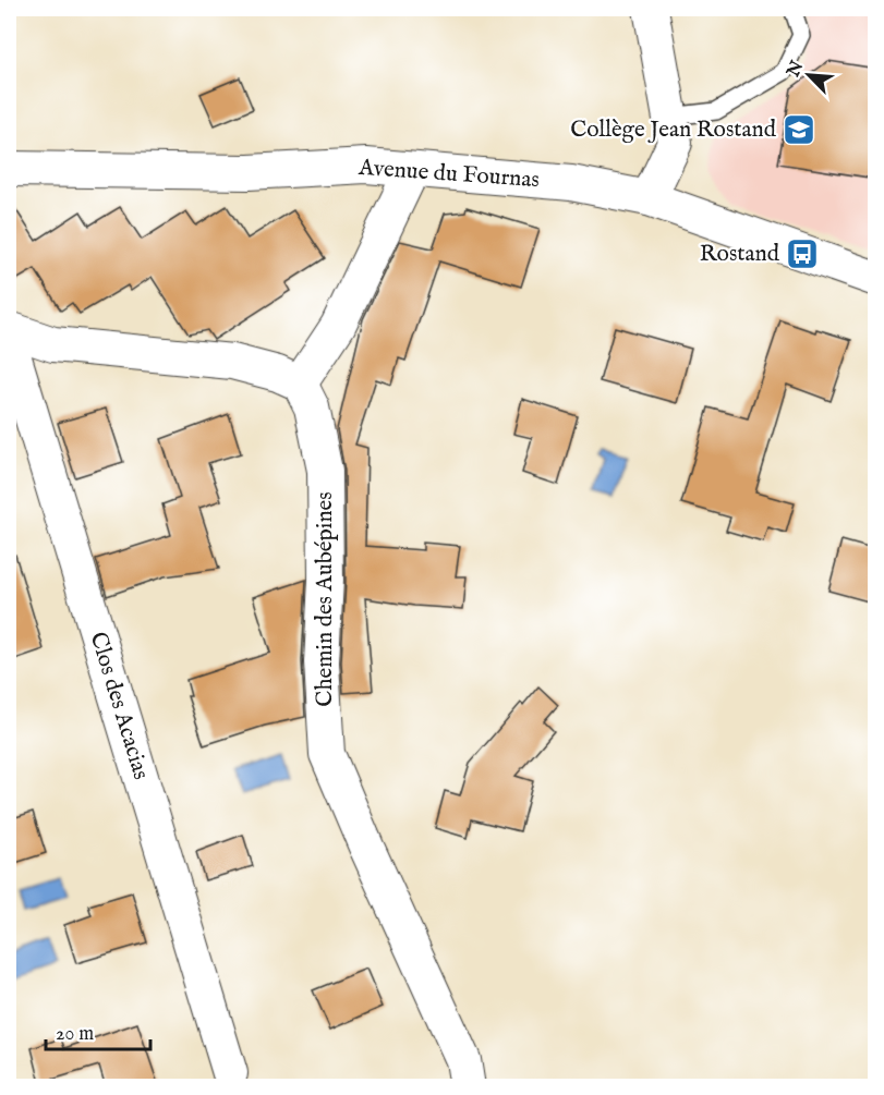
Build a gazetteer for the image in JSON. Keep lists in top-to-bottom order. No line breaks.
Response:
{"streets":{"street":["Avenue du Fournas","Chemin des Aubépines","Clos des Acacias"]},"places":{"school or university":["Collège Jean Rostand"],"bus stop":["Rostand"]},"scale_bar":"20 m","north":"top left"}
